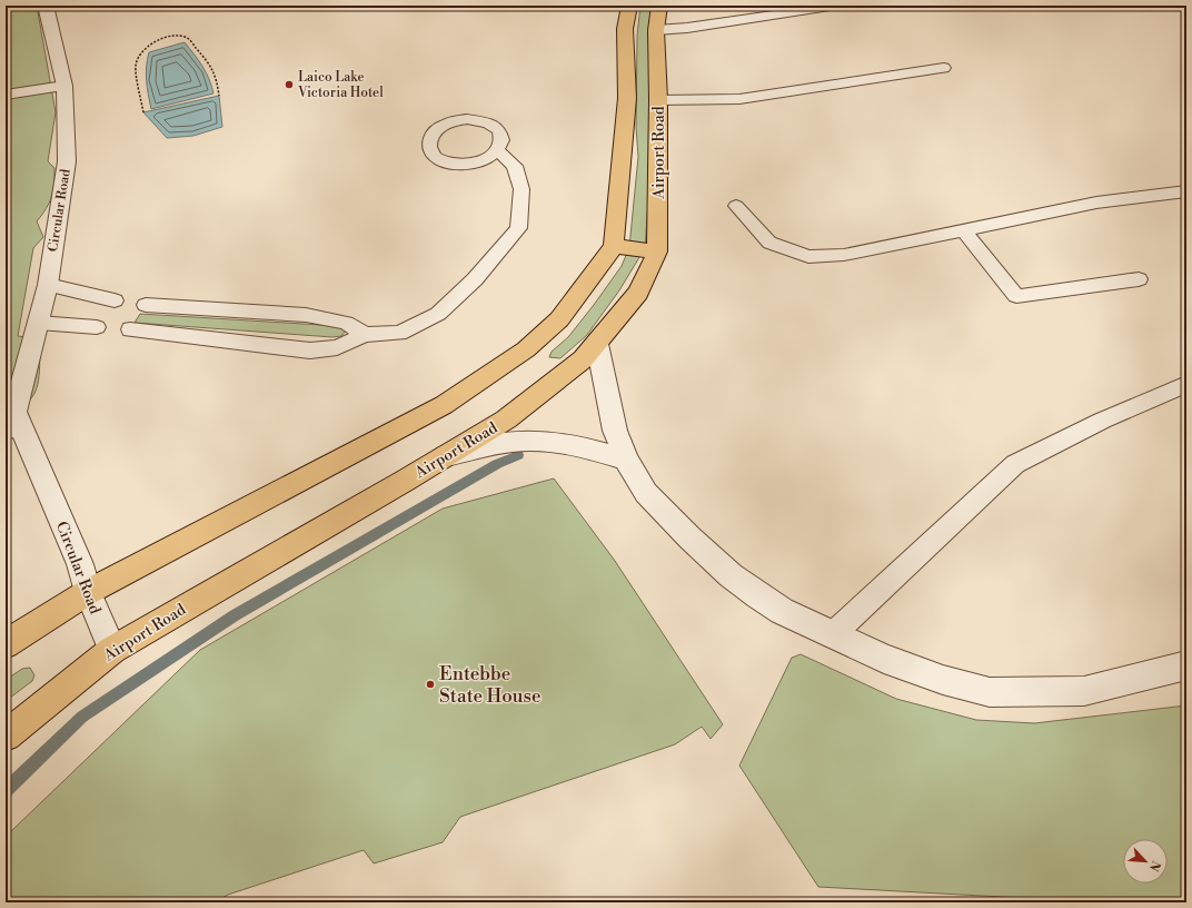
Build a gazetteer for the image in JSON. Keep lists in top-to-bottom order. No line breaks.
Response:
{"streets":{"highway":["Airport Road"],"street":["Circular Road"]},"crossings":[["Airport Road","Circular Road"]],"places":["Laico Lake Victoria Hotel","Entebbe State House"],"north":"bottom right"}
